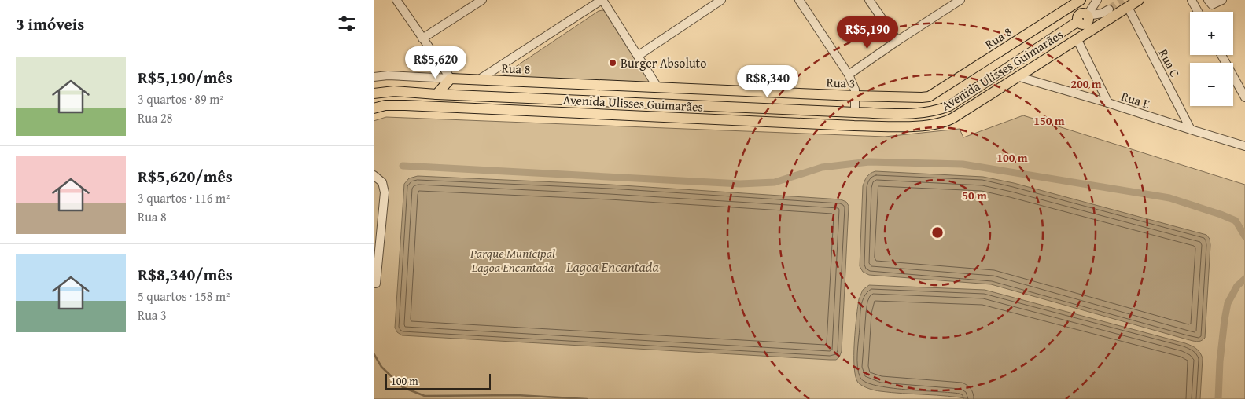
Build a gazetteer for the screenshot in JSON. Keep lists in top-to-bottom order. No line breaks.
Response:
{"streets":{"main road":["Rua 8","Avenida Ulisses Guimarães","Rua 3"],"street":["Rua C","Rua E"]},"crossings":[["Rua 8","Rua 3"],["Rua C","Avenida Ulisses Guimarães"],["Rua C","Rua E"],["Avenida Ulisses Guimarães","Rua E"]],"water":["Lagoa Encantada"],"parks":["Parque Municipal Lagoa Encantada"],"places":["Burger Absoluto"],"scale_bar":"100 m","page":{"heading":"3 imóveis","map_buttons":["+","−"],"price":["R$5,190","R$5,620","R$8,340"],"list":[{"name":"R$5,190/mês","note":"3 quartos · 89 m² · Rua 28"},{"name":"R$5,620/mês","note":"3 quartos · 116 m² · Rua 8"},{"name":"R$8,340/mês","note":"5 quartos · 158 m² · Rua 3"}],"scale":"100 m"},"rings":["200 m","150 m","100 m","50 m"]}
